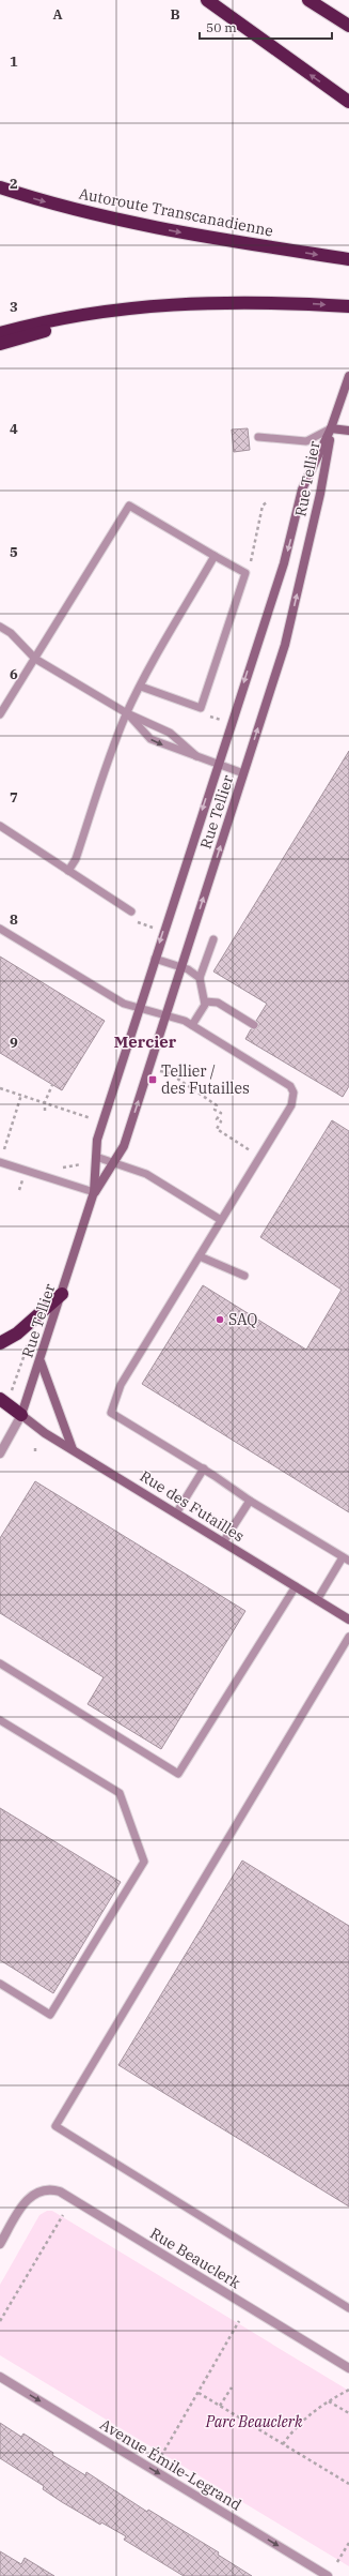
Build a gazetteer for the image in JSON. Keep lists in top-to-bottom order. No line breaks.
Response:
{"streets":{"highway":["Autoroute Transcanadienne"],"street":["Rue Tellier","Rue des Futailles","Rue Beauclerk","Avenue Émile-Legrand"]},"crossings":[["Rue Tellier","Rue des Futailles"]],"one_way":["Avenue Émile-Legrand"],"districts":["Mercier"],"parks":["Parc Beauclerk"],"places":{"transit":["Tellier / des Futailles"],"other":["SAQ"]},"scale_bar":"50 m","grid":{"columns":["A","B"],"rows":["1","2","3","4","5","6","7","8","9"]}}
